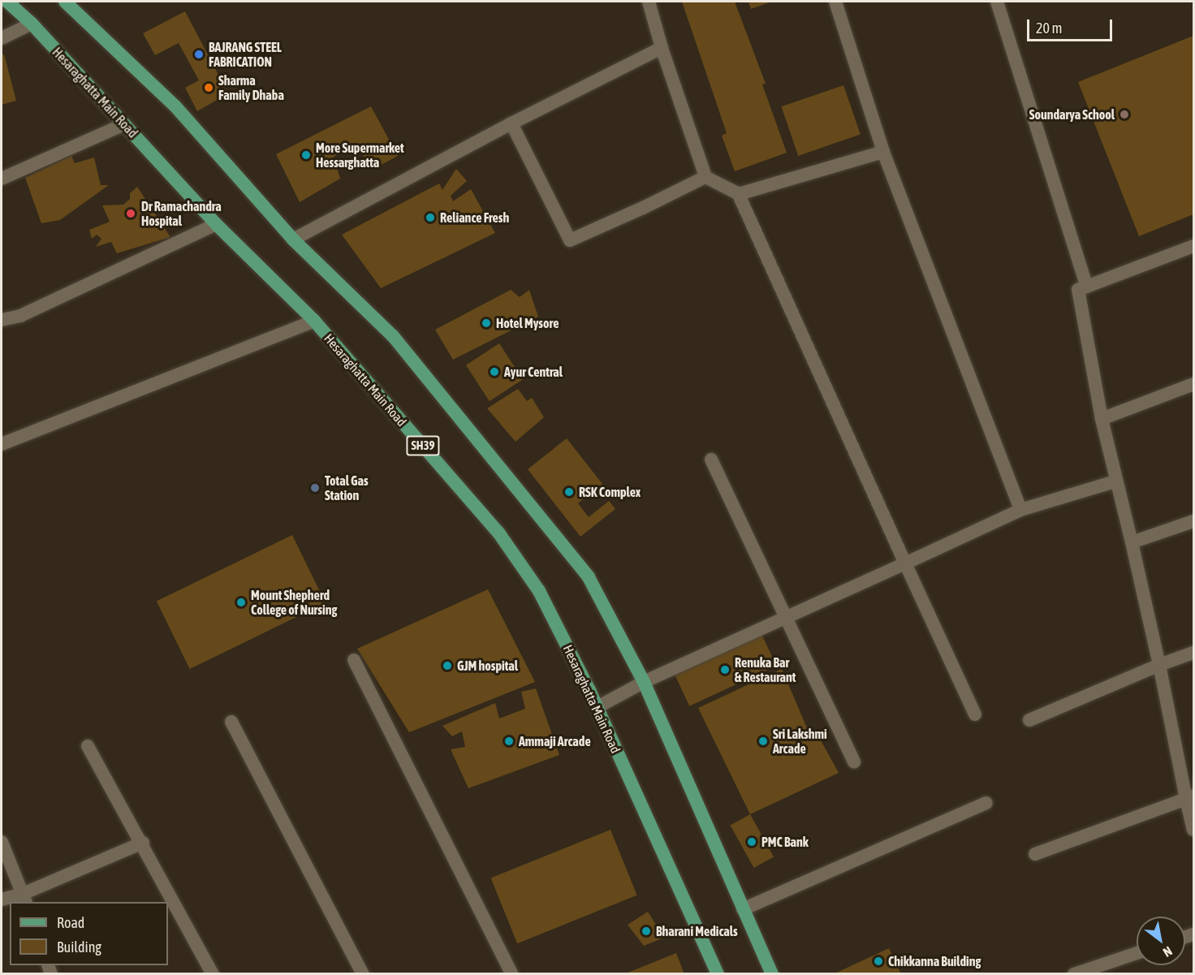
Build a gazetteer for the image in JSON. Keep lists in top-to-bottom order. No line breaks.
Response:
{"streets":{"main road":["Hesaraghatta Main Road","SH39"]},"places":["BAJRANG STEEL FABRICATION","Sharma Family Dhaba","Soundarya School","More Supermarket Hessarghatta","Dr Ramachandra Hospital","Reliance Fresh","Hotel Mysore","Ayur Central","Total Gas Station","RSK Complex","Mount Shepherd College of Nursing","GJM hospital","Renuka Bar & Restaurant","Ammaji Arcade","Sri Lakshmi Arcade","PMC Bank","Bharani Medicals","Chikkanna Building"],"legend":["Road","Building"],"scale_bar":"20 m","north":"bottom right"}
